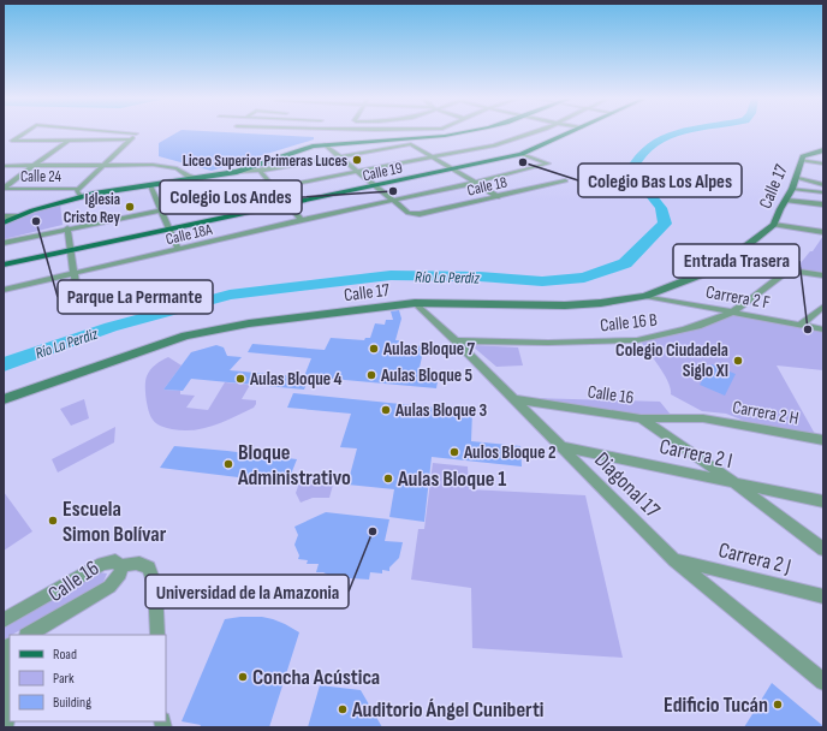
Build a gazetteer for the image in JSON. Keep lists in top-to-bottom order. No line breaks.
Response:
{"streets":{"main road":["Calle 19","Calle 17"],"street":["Calle 24","Calle 18","Calle 18A","Carrera 2 F","Calle 16 B","Calle 16","Carrera 2 H","Carrera 2 I","Diagonal 17","Carrera 2 J"]},"crossings":[["Calle 19","Calle 18A"],["Calle 18","Calle 18A"],["Calle 17","Carrera 2 F"],["Calle 17","Diagonal 17"],["Carrera 2 F","Calle 16 B"],["Calle 16 B","Diagonal 17"],["Calle 16","Carrera 2 H"],["Calle 16","Diagonal 17"],["Carrera 2 I","Diagonal 17"],["Diagonal 17","Carrera 2 J"]],"water":["Río La Perdiz"],"places":["Liceo Superior Primeras Luces","Colegio Bas Los Alpes","Colegio Los Andes","Iglesia Cristo Rey","Parque La Permante","Entrada Trasera","Aulas Bloque 7","Colegio Ciudadela Siglo XI","Aulas Bloque 5","Aulas Bloque 4","Aulas Bloque 3","Aulos Bloque 2","Bloque Administrativo","Aulas Bloque 1","Escuela Simon Bolívar","Universidad de la Amazonia","Concha Acústica","Edificio Tucán","Auditorio Ángel Cuniberti"],"legend":["Road","Park","Building"]}
